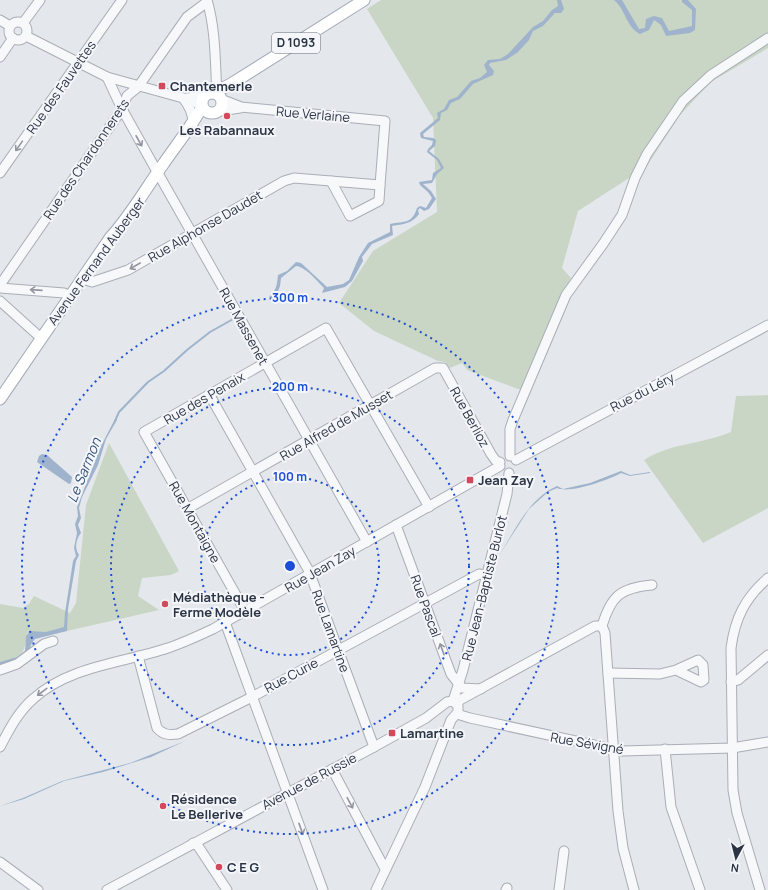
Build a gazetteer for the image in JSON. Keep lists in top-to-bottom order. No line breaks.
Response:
{"streets":{"main road":["D 1093","Avenue Fernand Auberger"],"street":["Rue des Fauvettes","Rue Verlaine","Rue des Chardonnerets","Rue Alphonse Daudet","Rue Massenet","Rue du Léry","Rue des Penaix","Rue Berlioz","Rue Alfred de Musset","Rue Montaigne","Rue Jean Zay","Rue Jean-Baptiste Burlot","Rue Pascal","Rue Lamartine","Rue Curie","Rue Sévigné","Avenue de Russie"]},"crossings":[["D 1093","Avenue Fernand Auberger"],["Rue des Fauvettes","Rue Verlaine"],["Rue Verlaine","Rue des Chardonnerets"],["Rue Verlaine","Rue Alphonse Daudet"],["Rue Verlaine","Avenue Fernand Auberger"],["Rue Verlaine","Rue Massenet"],["Rue des Chardonnerets","Rue Massenet"],["Rue Alphonse Daudet","Avenue Fernand Auberger"],["Rue Alphonse Daudet","Rue Massenet"],["Avenue Fernand Auberger","Rue Massenet"],["Rue Massenet","Rue des Penaix"],["Rue Massenet","Rue Alfred de Musset"],["Rue Massenet","Rue Jean Zay"],["Rue du Léry","Rue Berlioz"],["Rue du Léry","Rue Jean Zay"],["Rue du Léry","Rue Jean-Baptiste Burlot"],["Rue des Penaix","Rue Alfred de Musset"],["Rue des Penaix","Rue Montaigne"],["Rue des Penaix","Rue Lamartine"],["Rue Berlioz","Rue Alfred de Musset"],["Rue Berlioz","Rue Jean Zay"],["Rue Berlioz","Rue Jean-Baptiste Burlot"],["Rue Alfred de Musset","Rue Montaigne"],["Rue Alfred de Musset","Rue Lamartine"],["Rue Montaigne","Rue Jean Zay"],["Rue Jean Zay","Rue Jean-Baptiste Burlot"],["Rue Jean Zay","Rue Pascal"],["Rue Jean Zay","Rue Lamartine"],["Rue Jean Zay","Rue Curie"],["Rue Jean-Baptiste Burlot","Rue Pascal"],["Rue Jean-Baptiste Burlot","Rue Curie"],["Rue Jean-Baptiste Burlot","Rue Sévigné"],["Rue Jean-Baptiste Burlot","Avenue de Russie"],["Rue Pascal","Rue Curie"],["Rue Lamartine","Rue Curie"],["Rue Lamartine","Avenue de Russie"],["Rue Sévigné","Avenue de Russie"]],"one_way":["Rue des Fauvettes","Rue Alphonse Daudet","Rue Pascal"],"water":["Le Sarmon"],"places":{"transit":["Chantemerle","Jean Zay","Lamartine"],"other":["Les Rabannaux","Médiathèque - Ferme Modèle","Résidence Le Bellerive","C E G"]},"north":"bottom","rings":["300 m","200 m","100 m"]}
